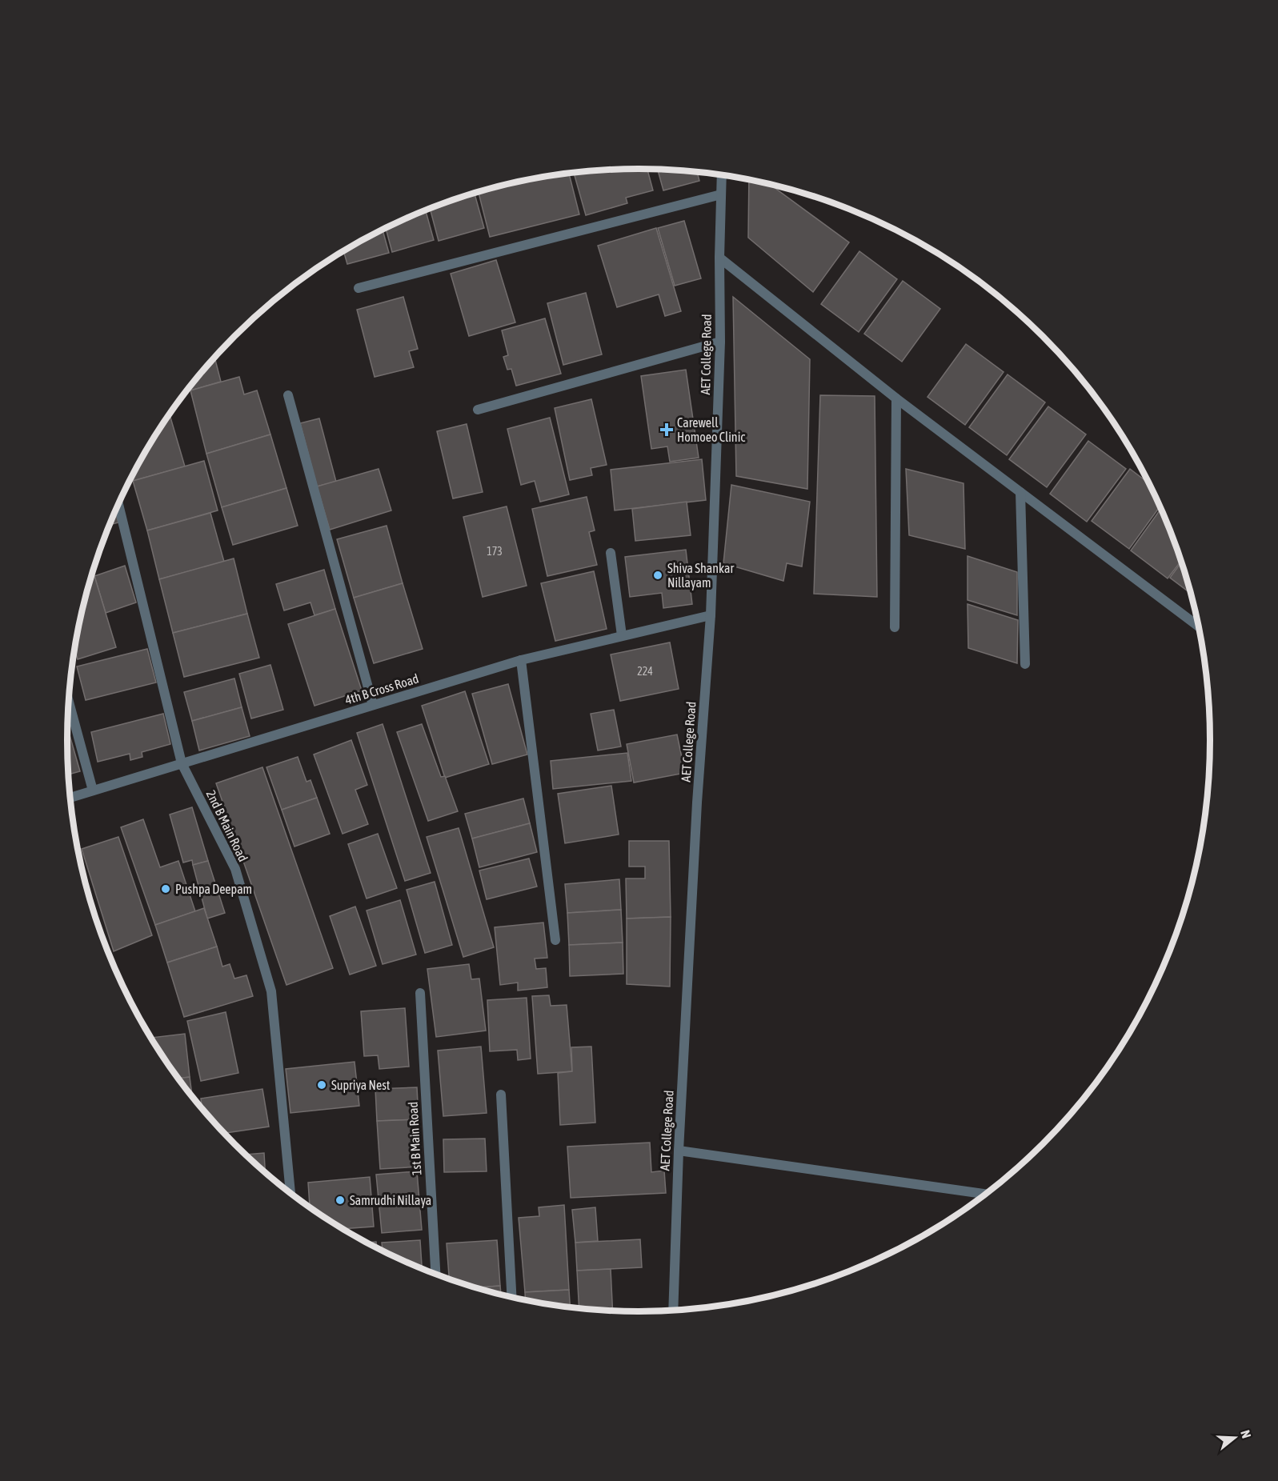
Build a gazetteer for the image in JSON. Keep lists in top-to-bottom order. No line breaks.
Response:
{"streets":{"street":["AET College Road","4th B Cross Road","2nd B Main Road","1st B Main Road"]},"crossings":[["AET College Road","4th B Cross Road"],["4th B Cross Road","2nd B Main Road"]],"places":{"health":["Carewell Homoeo Clinic"],"other":["Shiva Shankar Nillayam","Pushpa Deepam","Supriya Nest","Samrudhi Nillaya"]},"house_numbers":["173","224"],"north":"right"}
